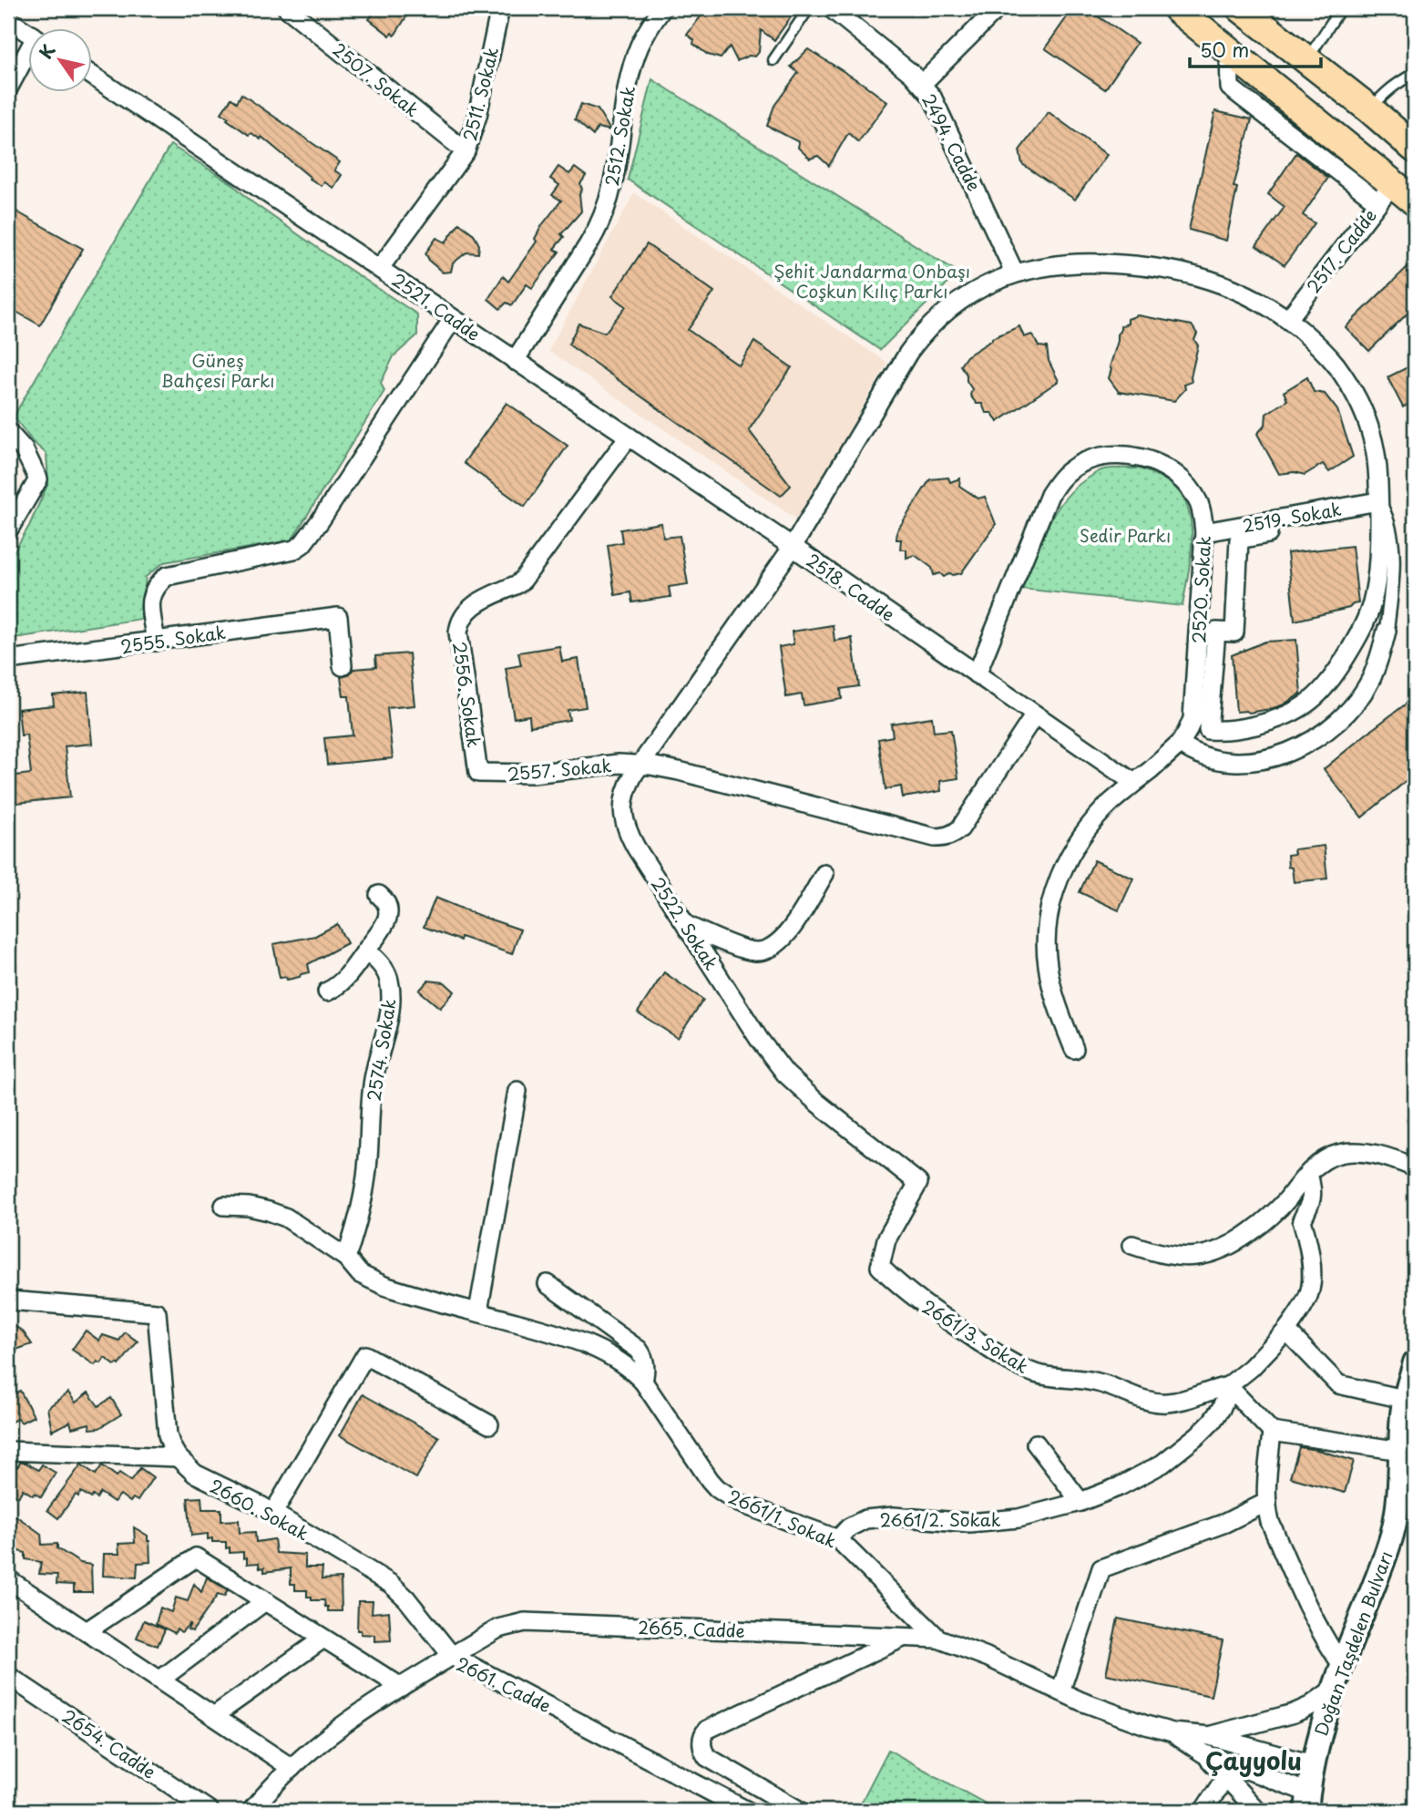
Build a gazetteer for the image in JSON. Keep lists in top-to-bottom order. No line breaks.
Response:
{"streets":{"street":["2507. Sokak","2511. Sokak","2512. Sokak","2494. Cadde","2517. Cadde","2521. Cadde","2519. Sokak","2518. Cadde","2520. Sokak","2555. Sokak","2556. Sokak","2557. Sokak","2522. Sokak","2574. Sokak","2661/3. Sokak","2660. Sokak","2661/1. Sokak","2661/2. Sokak","2665. Cadde","Doğan Taşdelen Bulvarı","2661. Cadde","2654. Cadde"]},"crossings":[["2507. Sokak","2511. Sokak"],["2511. Sokak","2521. Cadde"],["2512. Sokak","2521. Cadde"],["2494. Cadde","2518. Cadde"],["2517. Cadde","2518. Cadde"],["2521. Cadde","2518. Cadde"],["2521. Cadde","2556. Sokak"],["2521. Cadde","2522. Sokak"],["2519. Sokak","2518. Cadde"],["2519. Sokak","2520. Sokak"],["2518. Cadde","2520. Sokak"],["2518. Cadde","2557. Sokak"],["2518. Cadde","2522. Sokak"],["2556. Sokak","2557. Sokak"],["2557. Sokak","2522. Sokak"],["2522. Sokak","2661/3. Sokak"],["2574. Sokak","2661/1. Sokak"],["2661/3. Sokak","2661/2. Sokak"],["2660. Sokak","2665. Cadde"],["2660. Sokak","2661. Cadde"],["2661/1. Sokak","2661/2. Sokak"],["2661/1. Sokak","2665. Cadde"],["2661/1. Sokak","Doğan Taşdelen Bulvarı"],["2665. Cadde","2661. Cadde"]],"districts":["Çayyolu"],"parks":["Şehit Jandarma Onbaşı Coşkun Kılıç Parkı","Güneş Bahçesi Parkı","Sedir Parkı"],"scale_bar":"50 m","north":"top left"}
